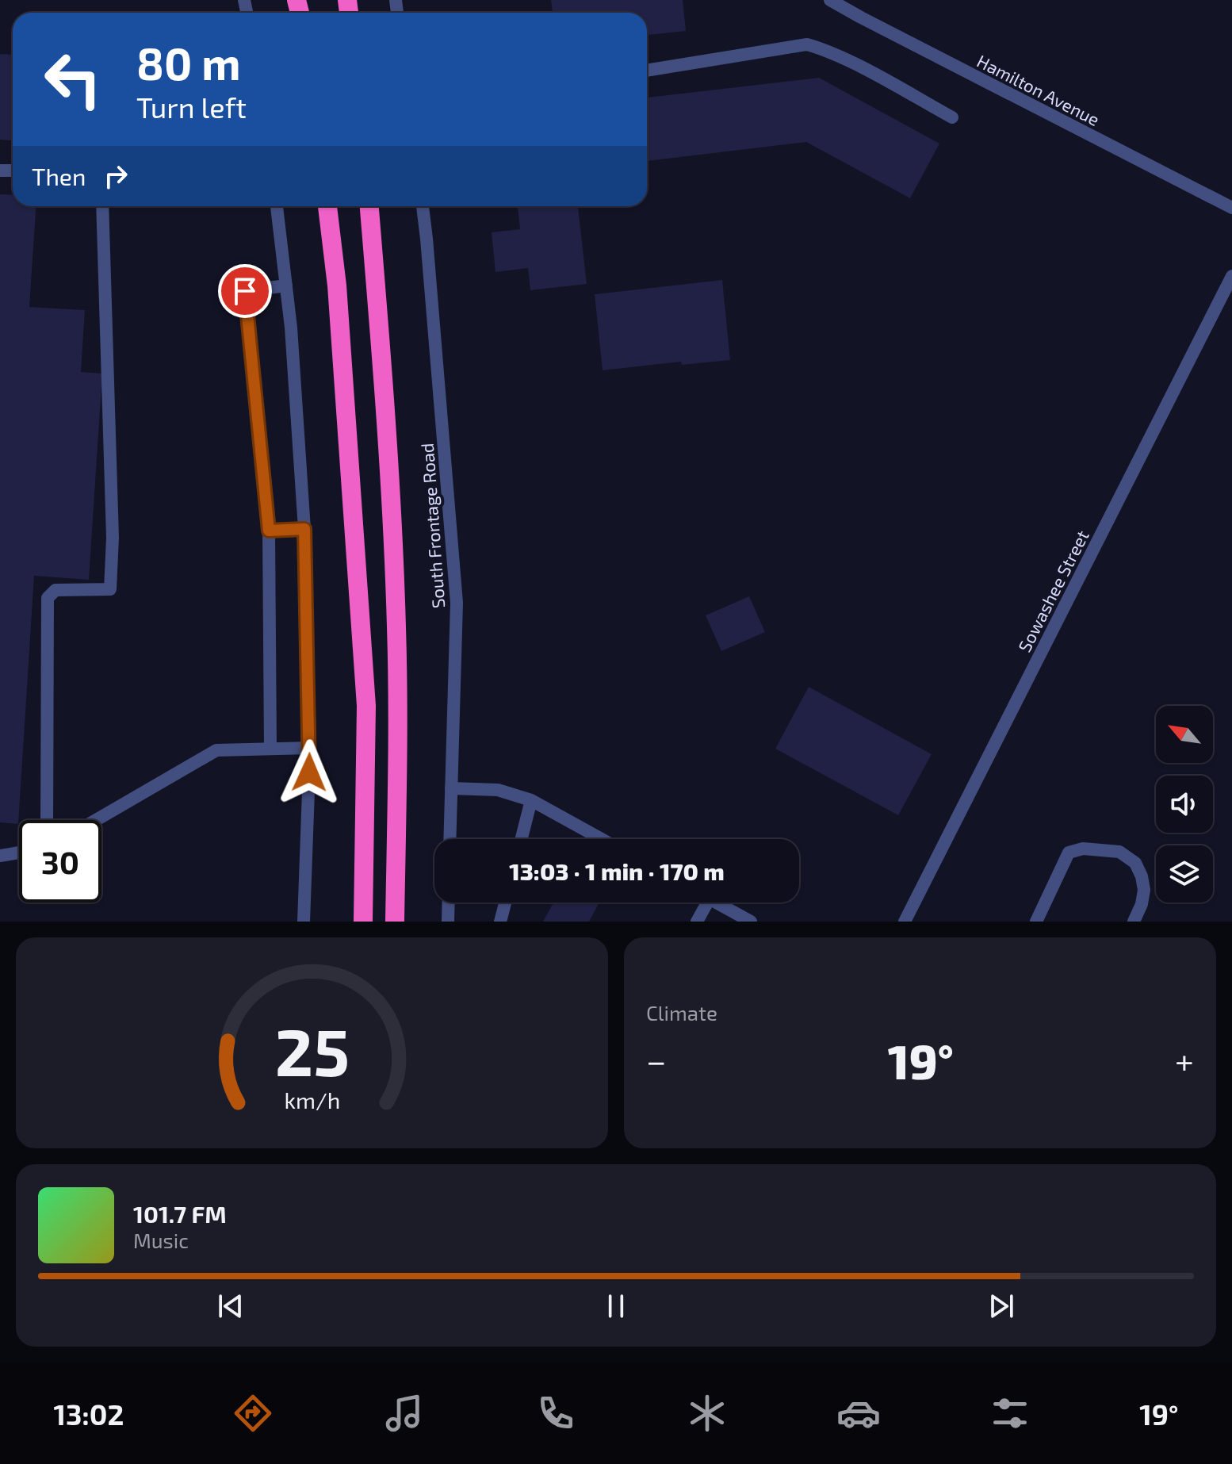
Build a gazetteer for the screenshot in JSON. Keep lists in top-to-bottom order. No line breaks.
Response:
{"streets":{"street":["Hamilton Avenue","South Frontage Road","Sowashee Street"]},"north":"top left","page":{"turn":["80 m","Turn left"],"then":"Then","limit":"30","trip":"13:03 · 1 min · 170 m","tile":"Climate","heat":["−","19°","+"],"song":["101.7 FM","Music"],"tabs":["13:02","19°"],"gauge":["25","km/h"]}}
